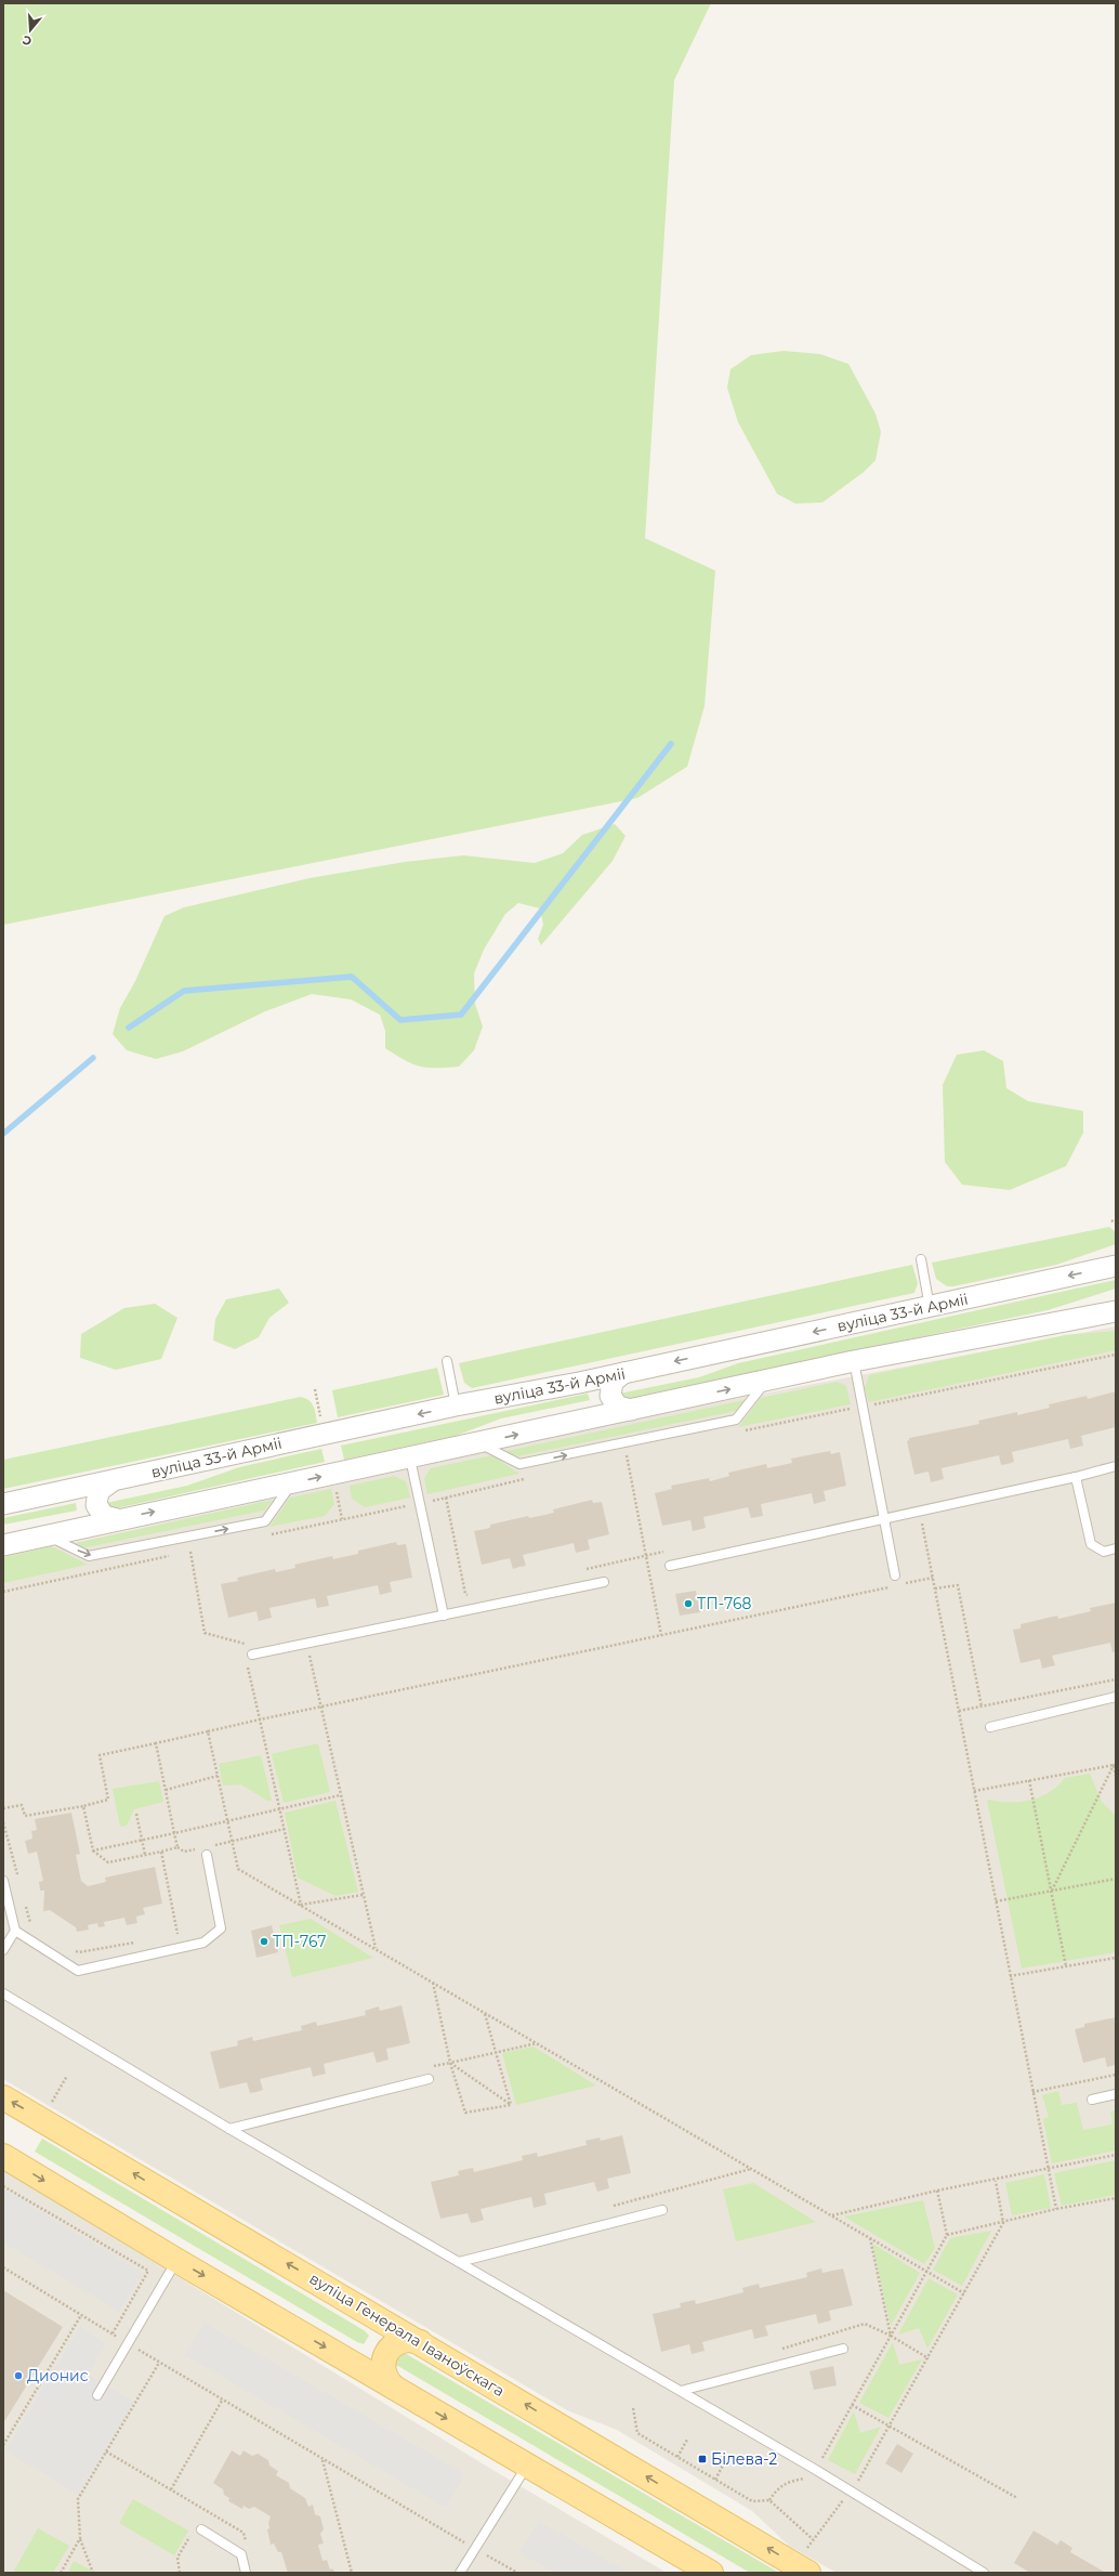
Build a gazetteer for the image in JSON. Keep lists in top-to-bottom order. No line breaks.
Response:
{"streets":{"main road":["вуліца Генерала Іваноўскага"],"street":["вуліца 33-й Арміі"]},"places":{"other":["ТП-768","ТП-767","Дионис"],"transit":["Білева-2"]},"north":"bottom"}
